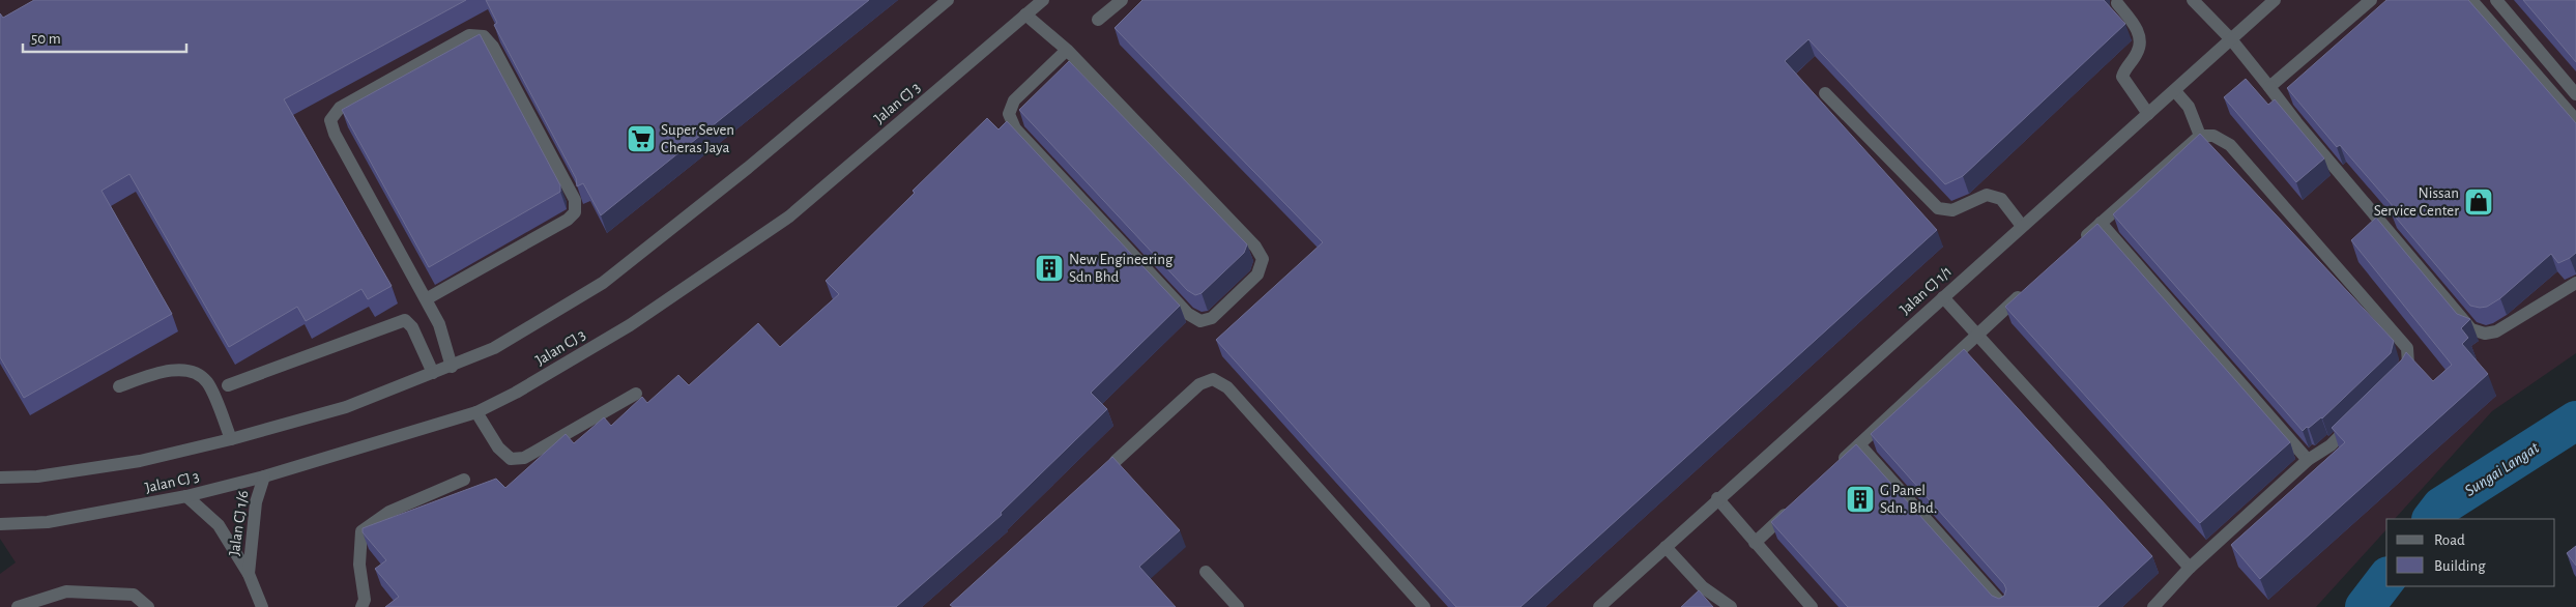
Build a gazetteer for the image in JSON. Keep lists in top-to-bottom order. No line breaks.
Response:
{"streets":{"street":["Jalan CJ 3","Jalan CJ 1/1","Jalan CJ 1/6"]},"crossings":[["Jalan CJ 3","Jalan CJ 1/6"]],"water":["Sungai Langat"],"places":{"supermarket":["Super Seven Cheras Jaya"],"shop":["Nissan Service Center"],"building":["New Engineering Sdn Bhd","G Panel Sdn. Bhd."]},"legend":["Road","Building"],"scale_bar":"50 m"}
